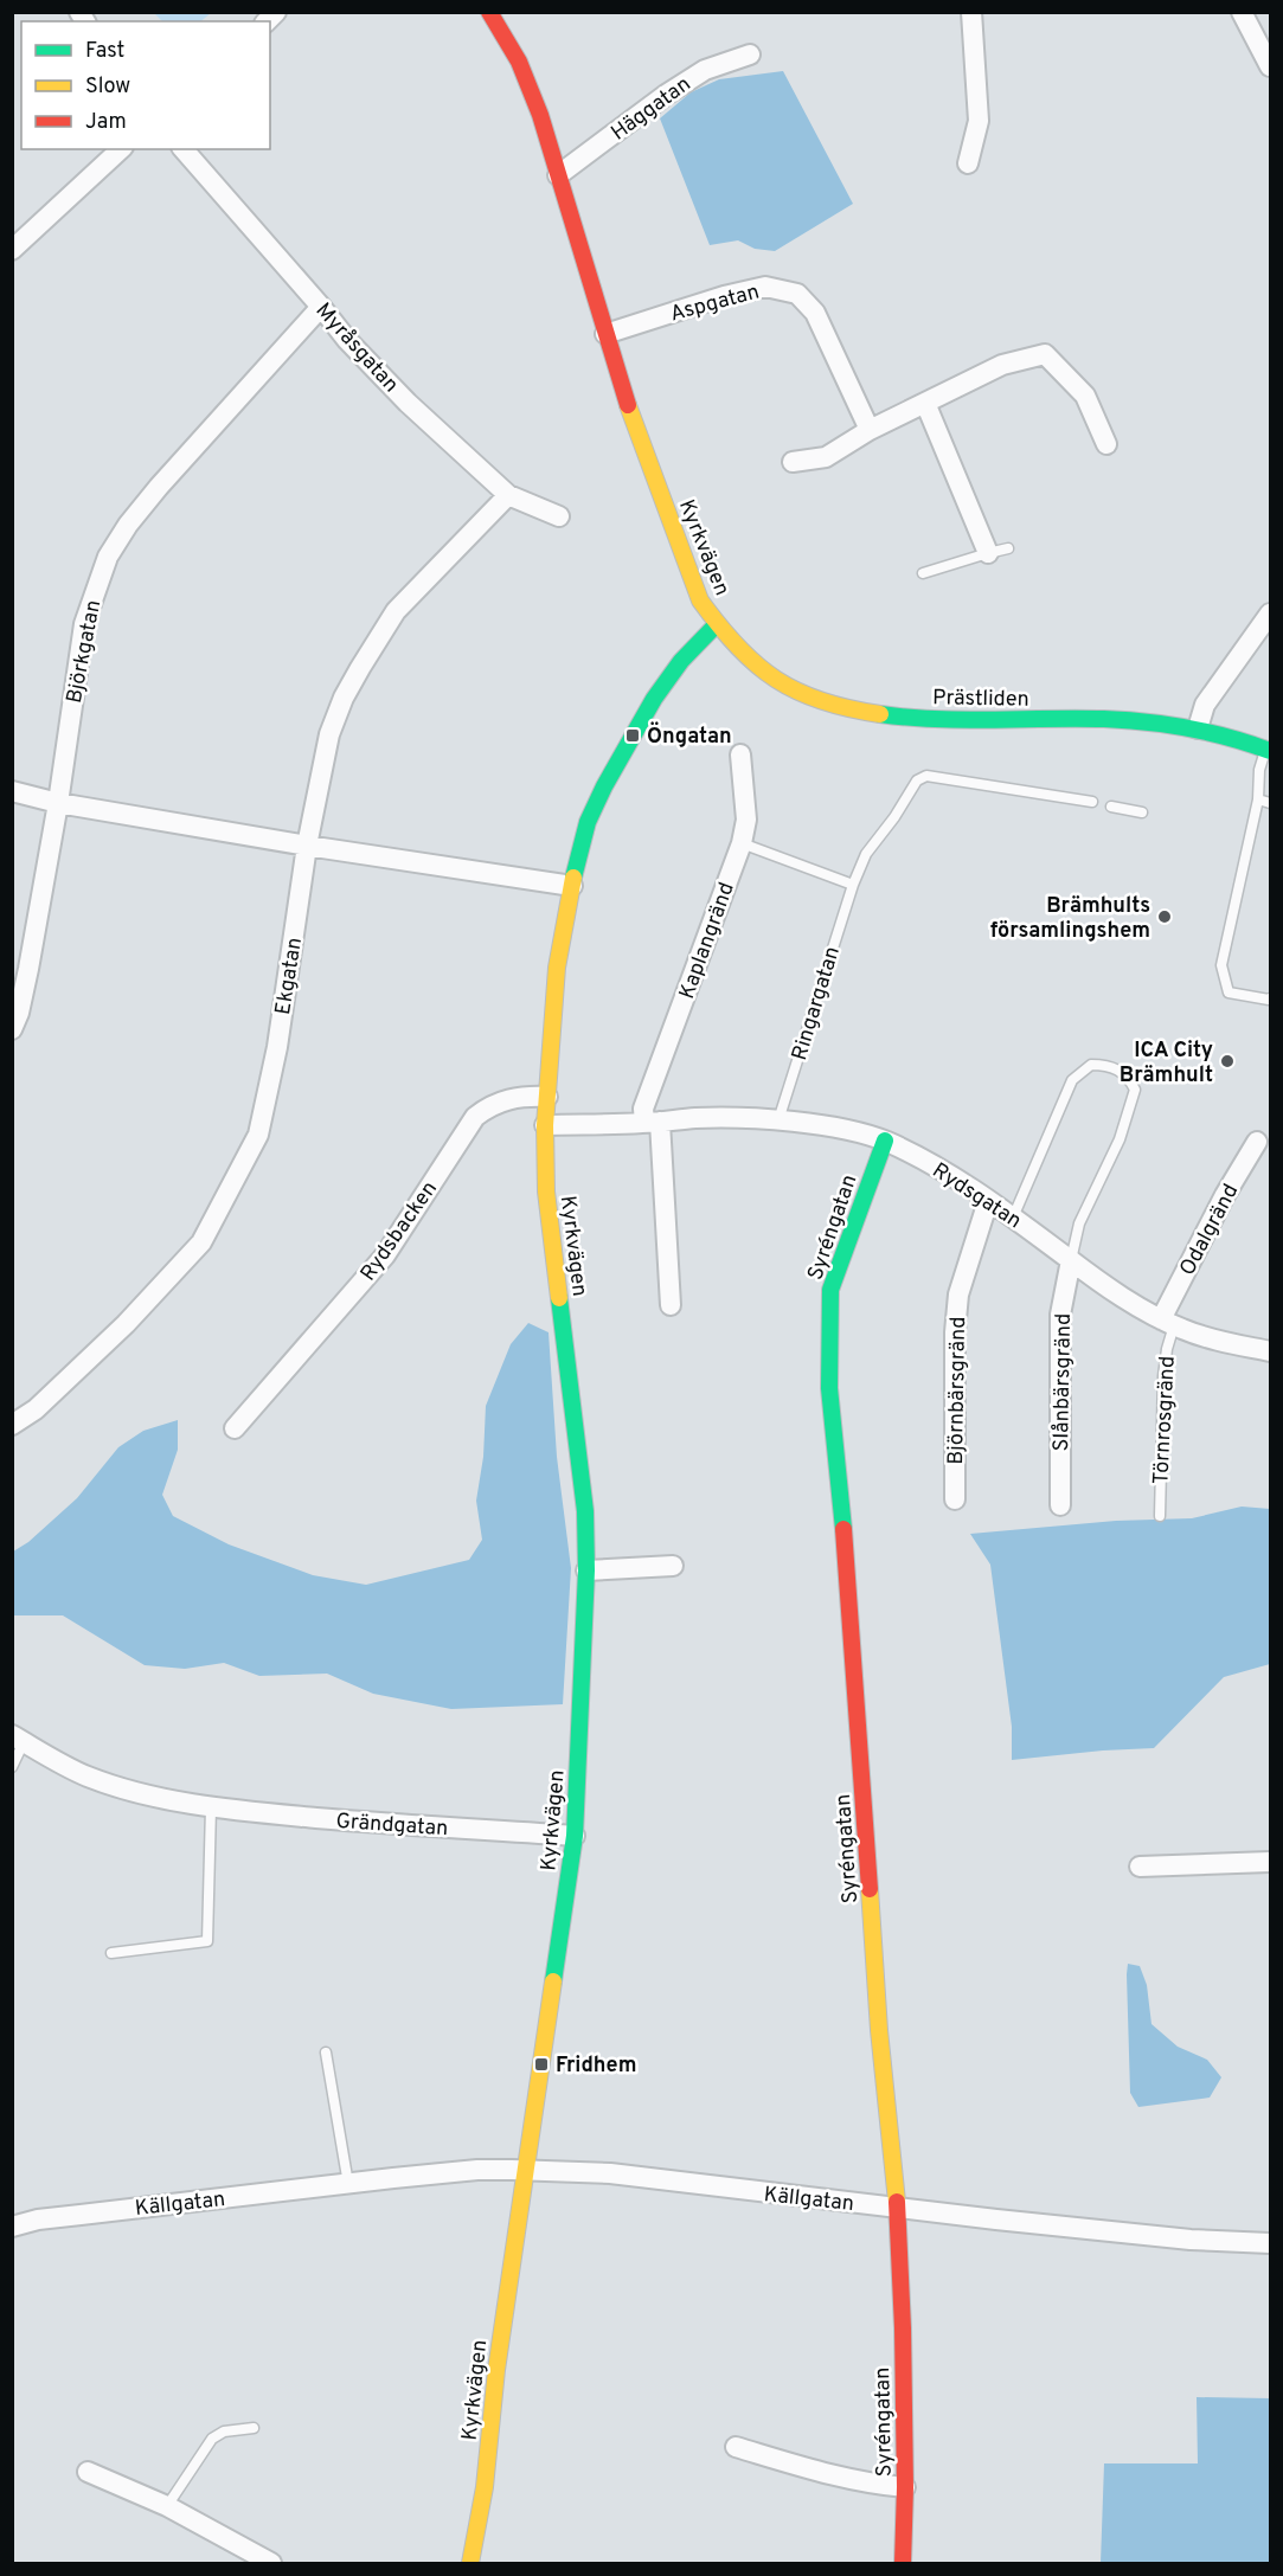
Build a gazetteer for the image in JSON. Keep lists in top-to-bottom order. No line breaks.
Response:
{"streets":{"street":["Häggatan","Aspgatan","Myråsgatan","Kyrkvägen","Björkgatan","Prästliden","Kaplangränd","Ekgatan","Rydsgatan","Syréngatan","Odalgränd","Rydsbacken","Slånbärsgränd","Björnbärsgränd","Grändgatan","Källgatan"],"lane":["Ringargatan","Törnrosgränd"]},"crossings":[["Häggatan","Kyrkvägen"],["Aspgatan","Kyrkvägen"],["Myråsgatan","Björkgatan"],["Myråsgatan","Ekgatan"],["Kyrkvägen","Prästliden"],["Kyrkvägen","Rydsgatan"],["Kyrkvägen","Rydsbacken"],["Kyrkvägen","Grändgatan"],["Kyrkvägen","Källgatan"],["Kaplangränd","Rydsgatan"],["Ringargatan","Rydsgatan"],["Rydsgatan","Syréngatan"],["Rydsgatan","Odalgränd"],["Rydsgatan","Slånbärsgränd"],["Rydsgatan","Björnbärsgränd"],["Rydsgatan","Törnrosgränd"],["Syréngatan","Källgatan"],["Odalgränd","Törnrosgränd"]],"places":{"transit":["Öngatan","Fridhem"],"other":["Brämhults församlingshem","ICA City Brämhult"]},"legend":["Fast","Slow","Jam"]}
